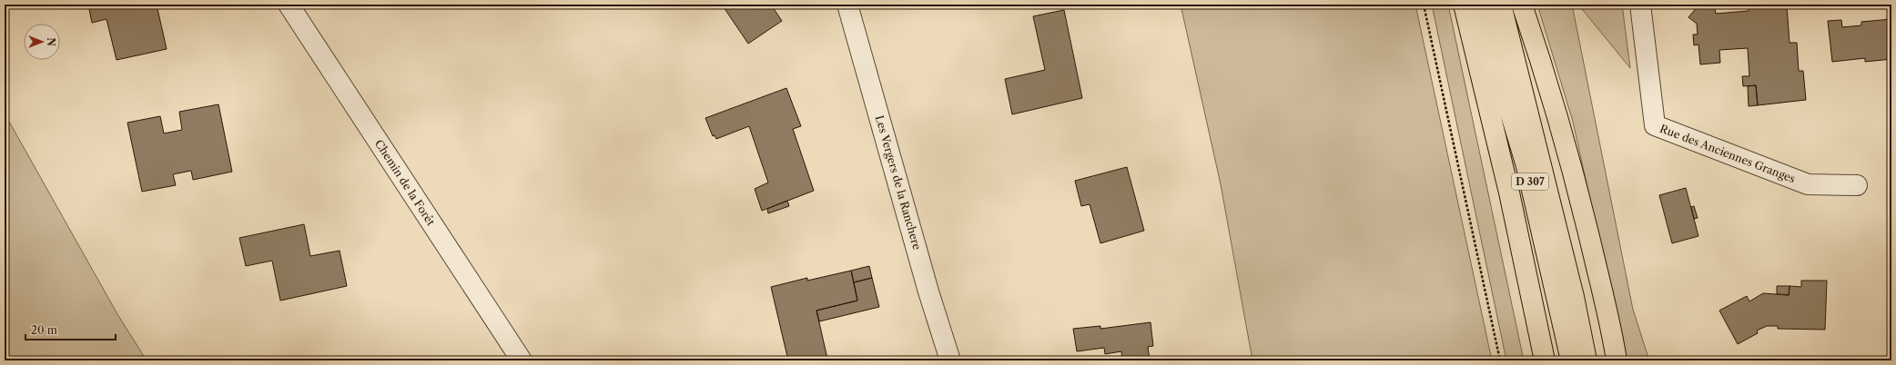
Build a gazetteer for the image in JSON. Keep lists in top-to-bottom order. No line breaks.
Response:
{"streets":{"main road":["D 307"],"street":["Rue des Anciennes Granges","Chemin de la Forêt","Les Vergers de la Ranchere"]},"scale_bar":"20 m","north":"right"}
